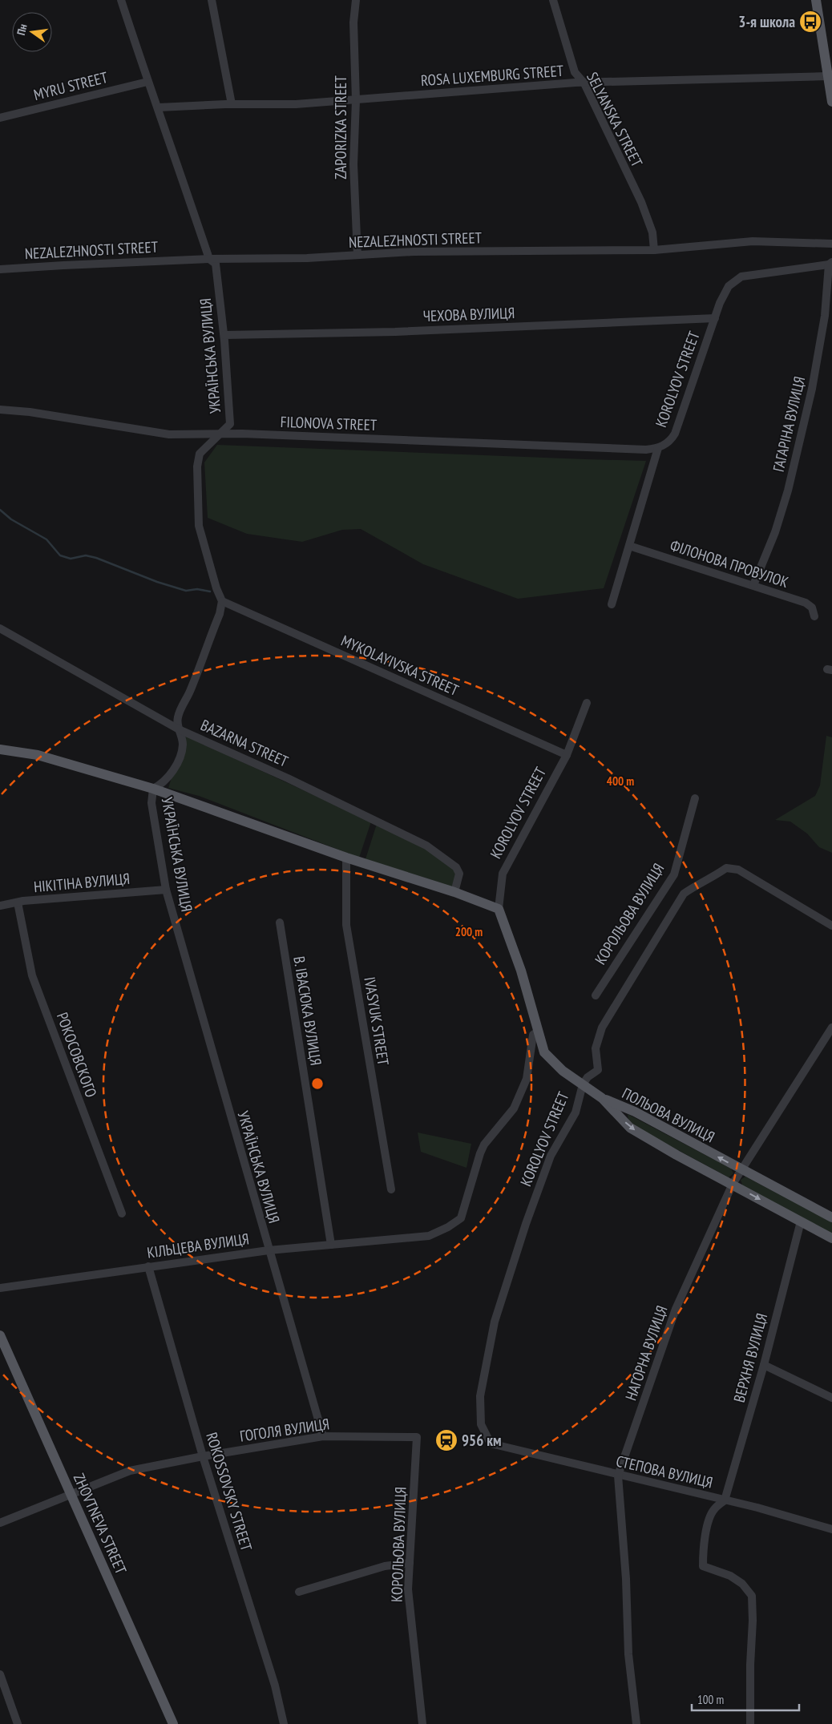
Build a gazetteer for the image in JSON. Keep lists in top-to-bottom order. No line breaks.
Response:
{"streets":{"main road":["KOROLYOV STREET","ПОЛЬОВА ВУЛИЦЯ","ZHOVTNEVA STREET"],"street":["ROSA LUXEMBURG STREET","MYRU STREET","SELYANSKA STREET","ZAPORIZKA STREET","NEZALEZHNOSTI STREET","ЧЕХОВА ВУЛИЦЯ","УКРАЇНСЬКА ВУЛИЦЯ","FILONOVA STREET","ГАГАРІНА ВУЛИЦЯ","ФІЛОНОВА ПРОВУЛОК","MYKOLAYIVSKA STREET","BAZARNA STREET","НІКІТІНА ВУЛИЦЯ","КОРОЛЬОВА ВУЛИЦЯ","В. ІВАСЮКА ВУЛИЦЯ","IVASYUK STREET","РОКОСОВСКОГО","КІЛЬЦЕВА ВУЛИЦЯ","НАГОРНА ВУЛИЦЯ","ВЕРХНЯ ВУЛИЦЯ","ГОГОЛЯ ВУЛИЦЯ","СТЕПОВА ВУЛИЦЯ","ROKOSSOVSKY STREET"]},"crossings":[["ROSA LUXEMBURG STREET","SELYANSKA STREET"],["ROSA LUXEMBURG STREET","ZAPORIZKA STREET"],["ROSA LUXEMBURG STREET","УКРАЇНСЬКА ВУЛИЦЯ"],["MYRU STREET","УКРАЇНСЬКА ВУЛИЦЯ"],["SELYANSKA STREET","NEZALEZHNOSTI STREET"],["ZAPORIZKA STREET","NEZALEZHNOSTI STREET"],["NEZALEZHNOSTI STREET","УКРАЇНСЬКА ВУЛИЦЯ"],["ЧЕХОВА ВУЛИЦЯ","УКРАЇНСЬКА ВУЛИЦЯ"],["ЧЕХОВА ВУЛИЦЯ","KOROLYOV STREET"],["УКРАЇНСЬКА ВУЛИЦЯ","FILONOVA STREET"],["УКРАЇНСЬКА ВУЛИЦЯ","MYKOLAYIVSKA STREET"],["УКРАЇНСЬКА ВУЛИЦЯ","BAZARNA STREET"],["УКРАЇНСЬКА ВУЛИЦЯ","НІКІТІНА ВУЛИЦЯ"],["УКРАЇНСЬКА ВУЛИЦЯ","КІЛЬЦЕВА ВУЛИЦЯ"],["УКРАЇНСЬКА ВУЛИЦЯ","ГОГОЛЯ ВУЛИЦЯ"],["KOROLYOV STREET","FILONOVA STREET"],["KOROLYOV STREET","ГАГАРІНА ВУЛИЦЯ"],["KOROLYOV STREET","ФІЛОНОВА ПРОВУЛОК"],["KOROLYOV STREET","MYKOLAYIVSKA STREET"],["KOROLYOV STREET","ПОЛЬОВА ВУЛИЦЯ"],["KOROLYOV STREET","КІЛЬЦЕВА ВУЛИЦЯ"],["KOROLYOV STREET","СТЕПОВА ВУЛИЦЯ"],["ГАГАРІНА ВУЛИЦЯ","ФІЛОНОВА ПРОВУЛОК"],["НІКІТІНА ВУЛИЦЯ","РОКОСОВСКОГО"],["КОРОЛЬОВА ВУЛИЦЯ","ГОГОЛЯ ВУЛИЦЯ"],["В. ІВАСЮКА ВУЛИЦЯ","КІЛЬЦЕВА ВУЛИЦЯ"],["ПОЛЬОВА ВУЛИЦЯ","НАГОРНА ВУЛИЦЯ"],["ПОЛЬОВА ВУЛИЦЯ","ВЕРХНЯ ВУЛИЦЯ"],["КІЛЬЦЕВА ВУЛИЦЯ","ROKOSSOVSKY STREET"],["НАГОРНА ВУЛИЦЯ","СТЕПОВА ВУЛИЦЯ"],["ВЕРХНЯ ВУЛИЦЯ","СТЕПОВА ВУЛИЦЯ"],["ГОГОЛЯ ВУЛИЦЯ","ROKOSSOVSKY STREET"],["ГОГОЛЯ ВУЛИЦЯ","ZHOVTNEVA STREET"]],"places":{"bus stop":["3-я школа"],"station":["956 км"]},"scale_bar":"100 m","north":"left","rings":["400 m","200 m"]}
